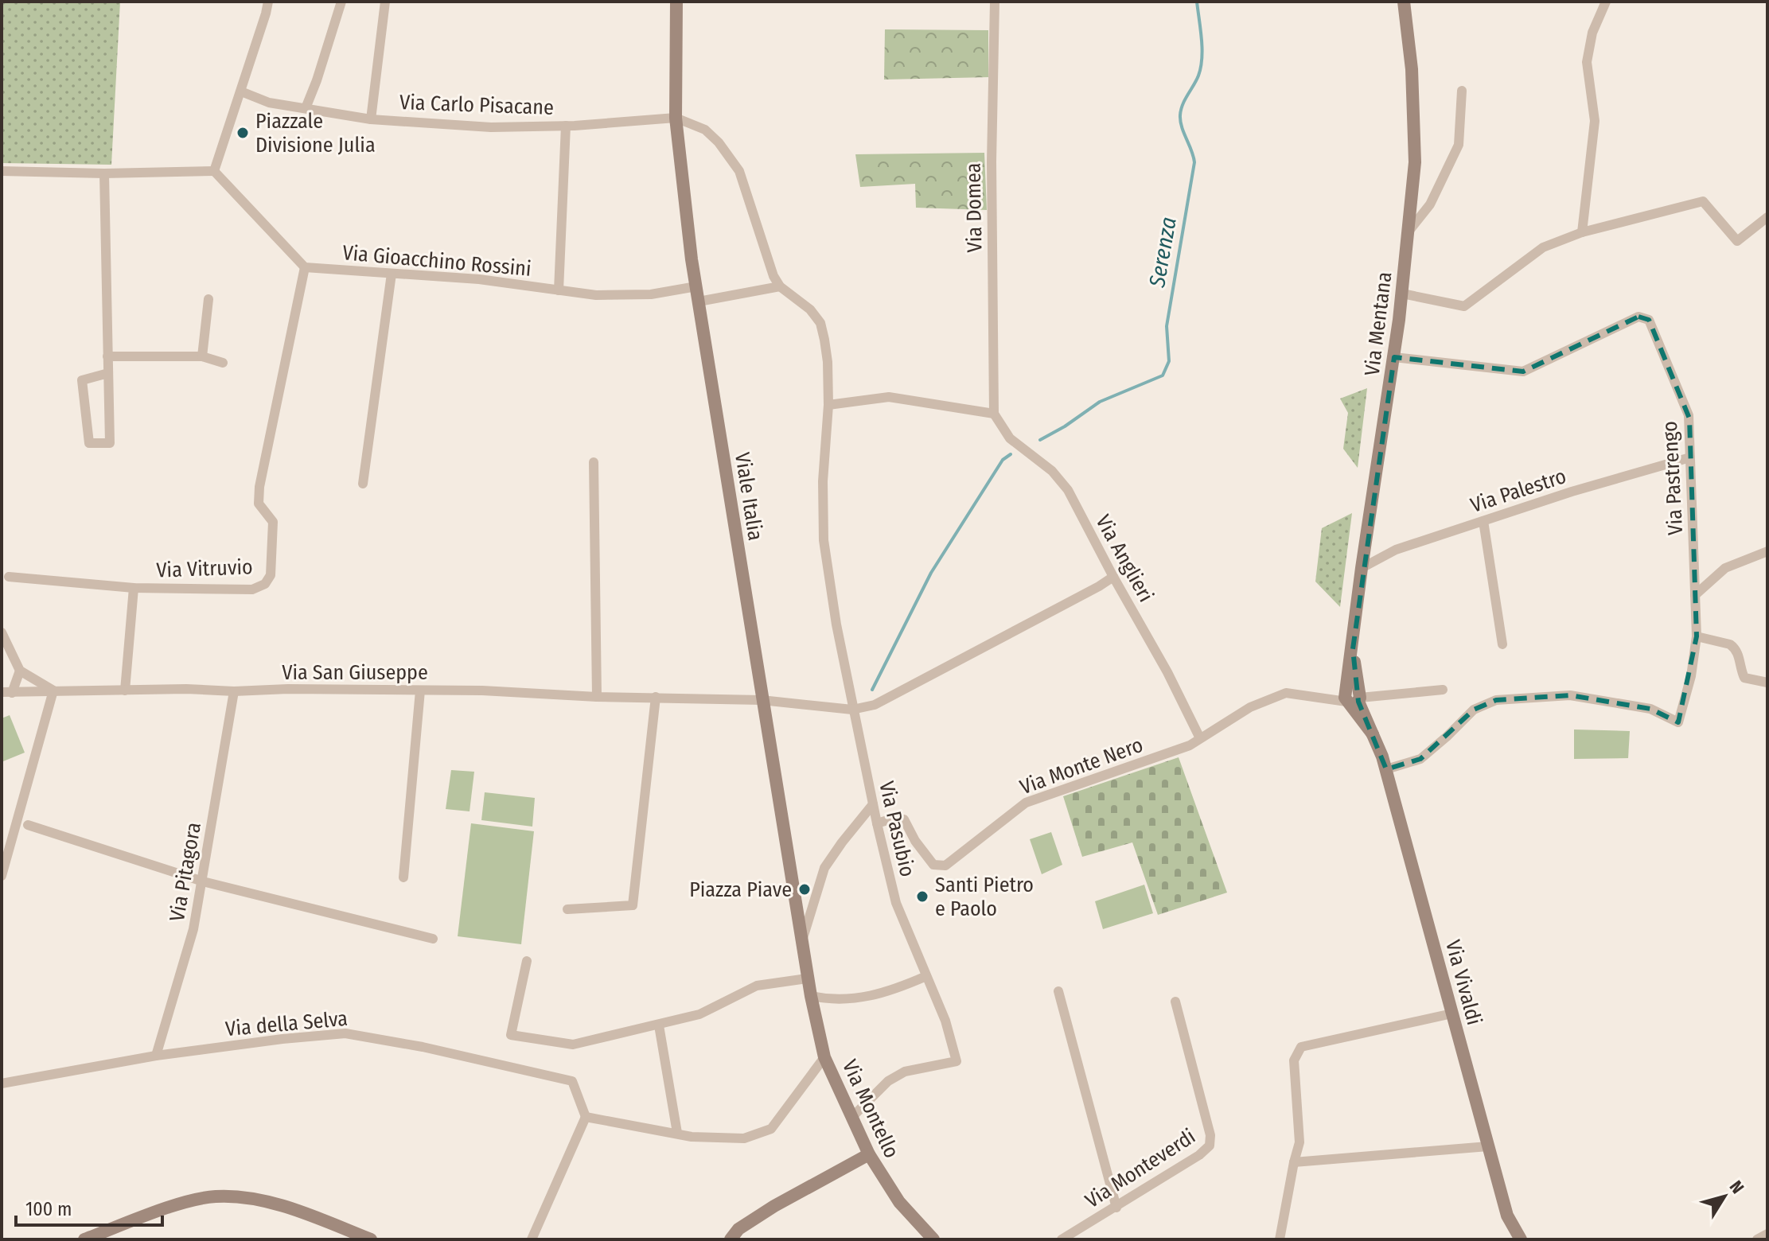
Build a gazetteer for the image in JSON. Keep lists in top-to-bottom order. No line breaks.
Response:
{"streets":{"street":["Via Carlo Pisacane","Via Domea","Via Gioacchino Rossini","Via Mentana","Via Pastrengo","Via Palestro","Viale Italia","Via Anglieri","Via Vitruvio","Via San Giuseppe","Via Monte Nero","Via Pasubio","Via Pitagora","Via Vivaldi","Via della Selva","Via Montello","Via Monteverdi"]},"crossings":[["Via Carlo Pisacane","Viale Italia"],["Via Domea","Via Anglieri"],["Via Gioacchino Rossini","Viale Italia"],["Via Gioacchino Rossini","Via Vitruvio"],["Via Mentana","Via Pastrengo"],["Via Mentana","Via Palestro"],["Via Mentana","Via Monte Nero"],["Via Mentana","Via Vivaldi"],["Via Pastrengo","Via Palestro"],["Via Pastrengo","Via Vivaldi"],["Viale Italia","Via San Giuseppe"],["Via Anglieri","Via Monte Nero"],["Via San Giuseppe","Via Pasubio"],["Via San Giuseppe","Via Pitagora"],["Via Monte Nero","Via Pasubio"],["Via Monte Nero","Via Vivaldi"],["Via Pasubio","Via Montello"],["Via Pitagora","Via della Selva"]],"water":["Serenza"],"places":["Piazzale Divisione Julia","Piazza Piave","Santi Pietro e Paolo"],"scale_bar":"100 m","north":"top right"}
